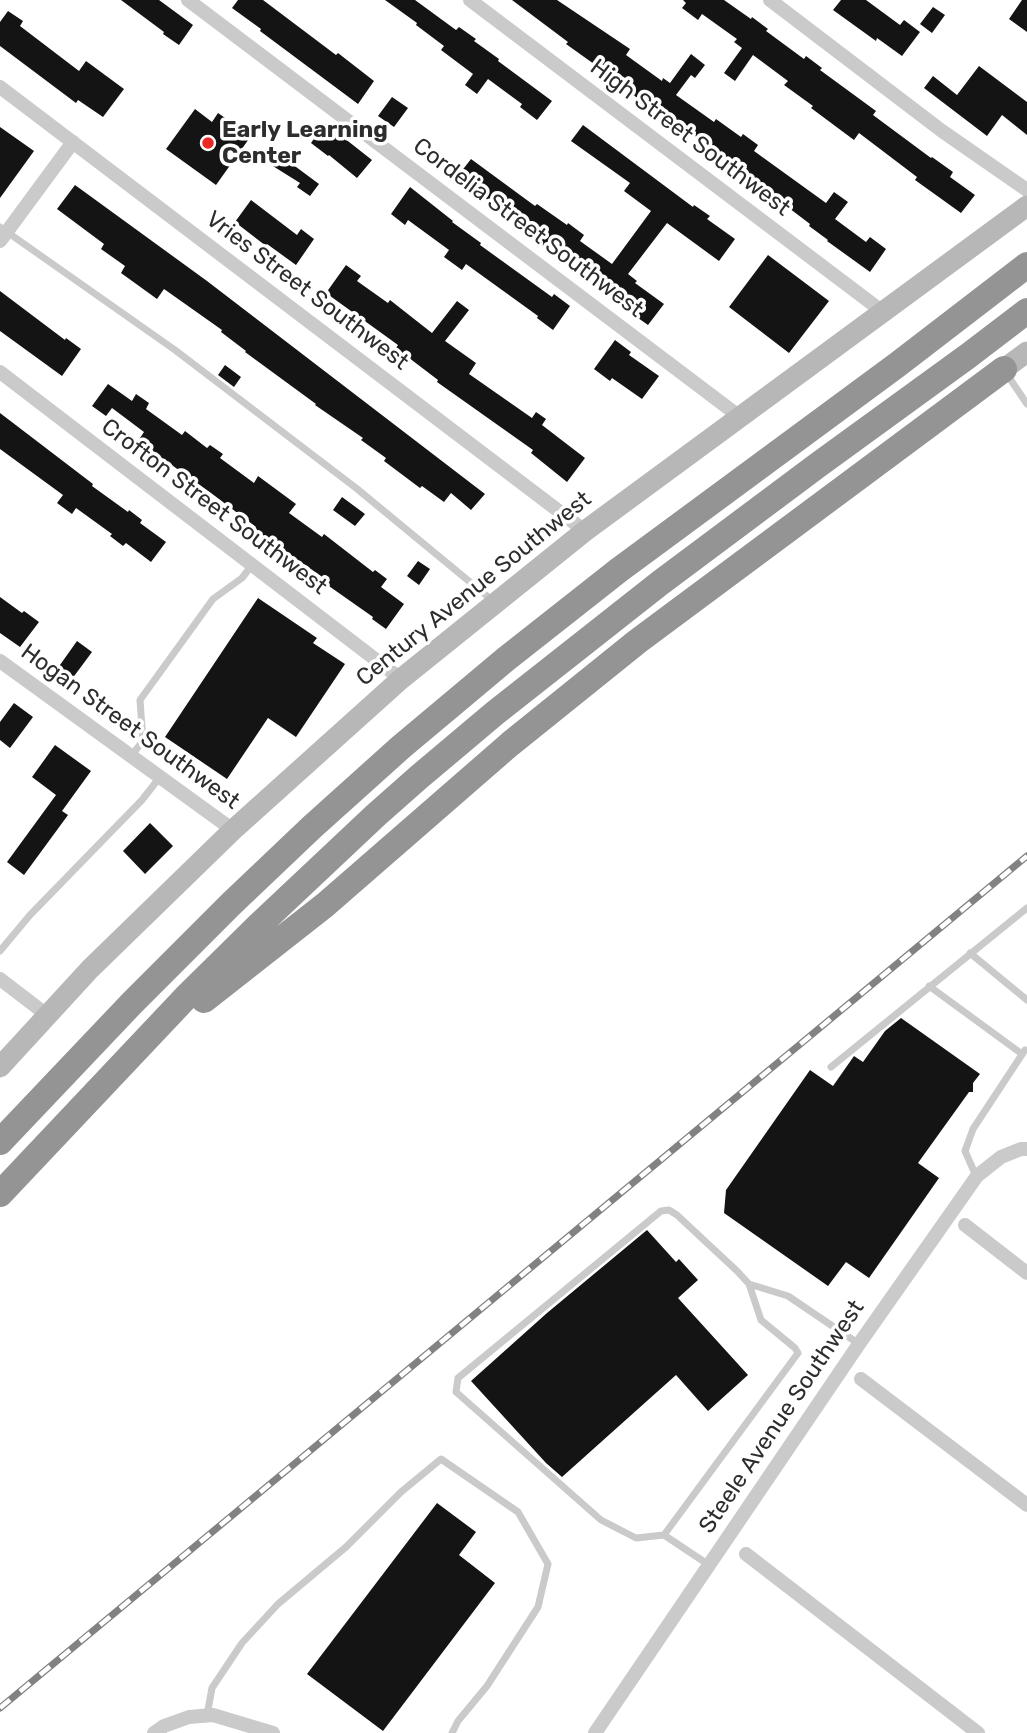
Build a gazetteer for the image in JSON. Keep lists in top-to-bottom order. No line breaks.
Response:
{"streets":{"street":["High Street Southwest","Cordelia Street Southwest","Vries Street Southwest","Crofton Street Southwest","Century Avenue Southwest","Hogan Street Southwest","Steele Avenue Southwest"]},"crossings":[["High Street Southwest","Century Avenue Southwest"],["Cordelia Street Southwest","Century Avenue Southwest"],["Vries Street Southwest","Century Avenue Southwest"],["Crofton Street Southwest","Century Avenue Southwest"],["Century Avenue Southwest","Hogan Street Southwest"]],"places":["Early Learning Center"]}
